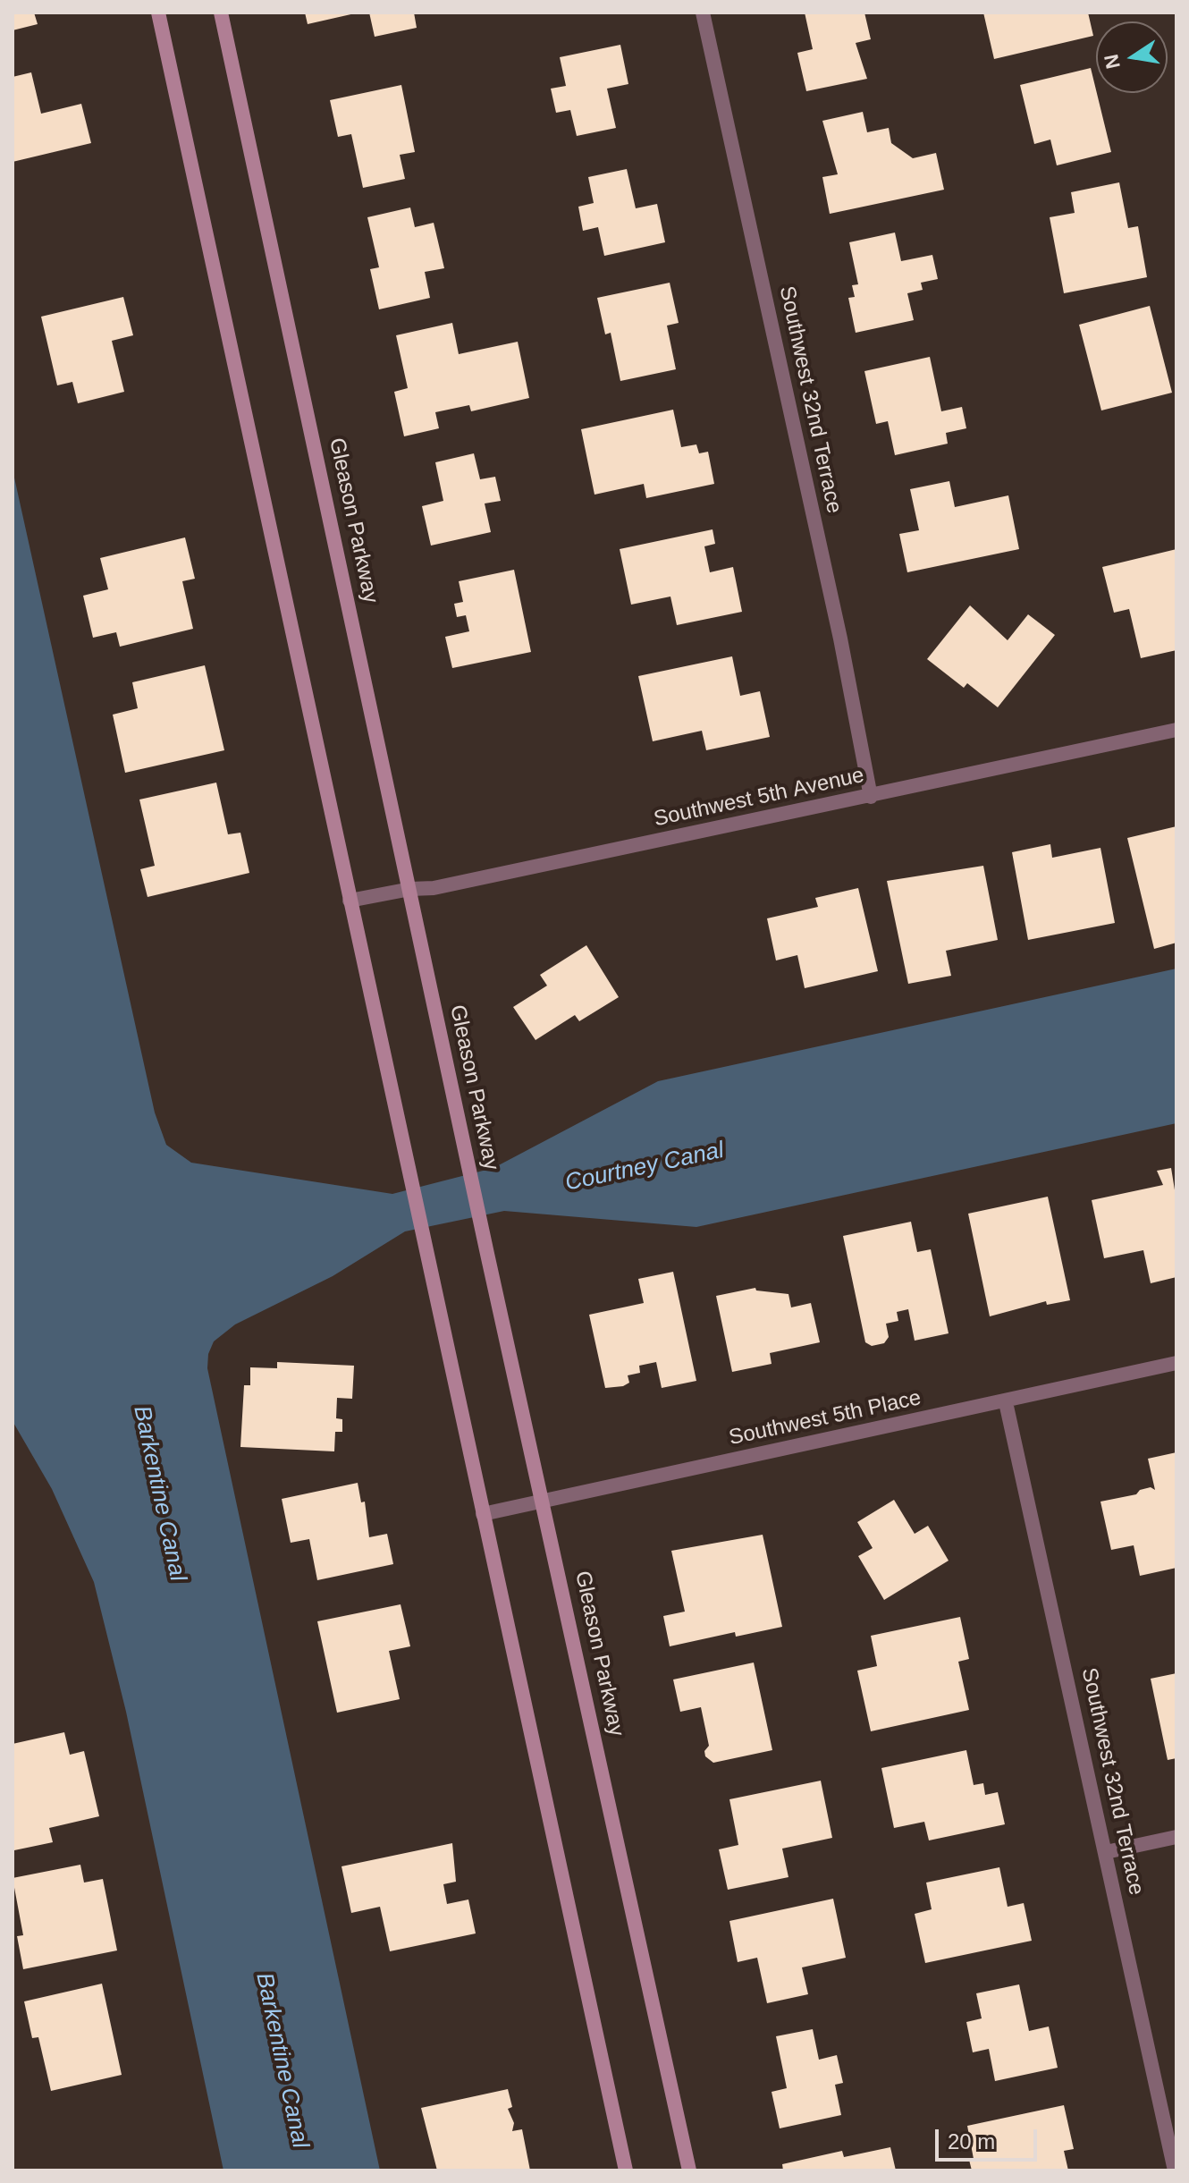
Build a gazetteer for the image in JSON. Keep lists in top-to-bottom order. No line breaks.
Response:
{"streets":{"main road":["Gleason Parkway"],"street":["Southwest 32nd Terrace","Southwest 5th Avenue","Southwest 5th Place"]},"crossings":[["Southwest 32nd Terrace","Southwest 5th Avenue"],["Southwest 32nd Terrace","Southwest 5th Place"],["Gleason Parkway","Southwest 5th Avenue"],["Gleason Parkway","Southwest 5th Place"]],"water":["Courtney Canal","Barkentine Canal"],"scale_bar":"20 m","north":"left"}
